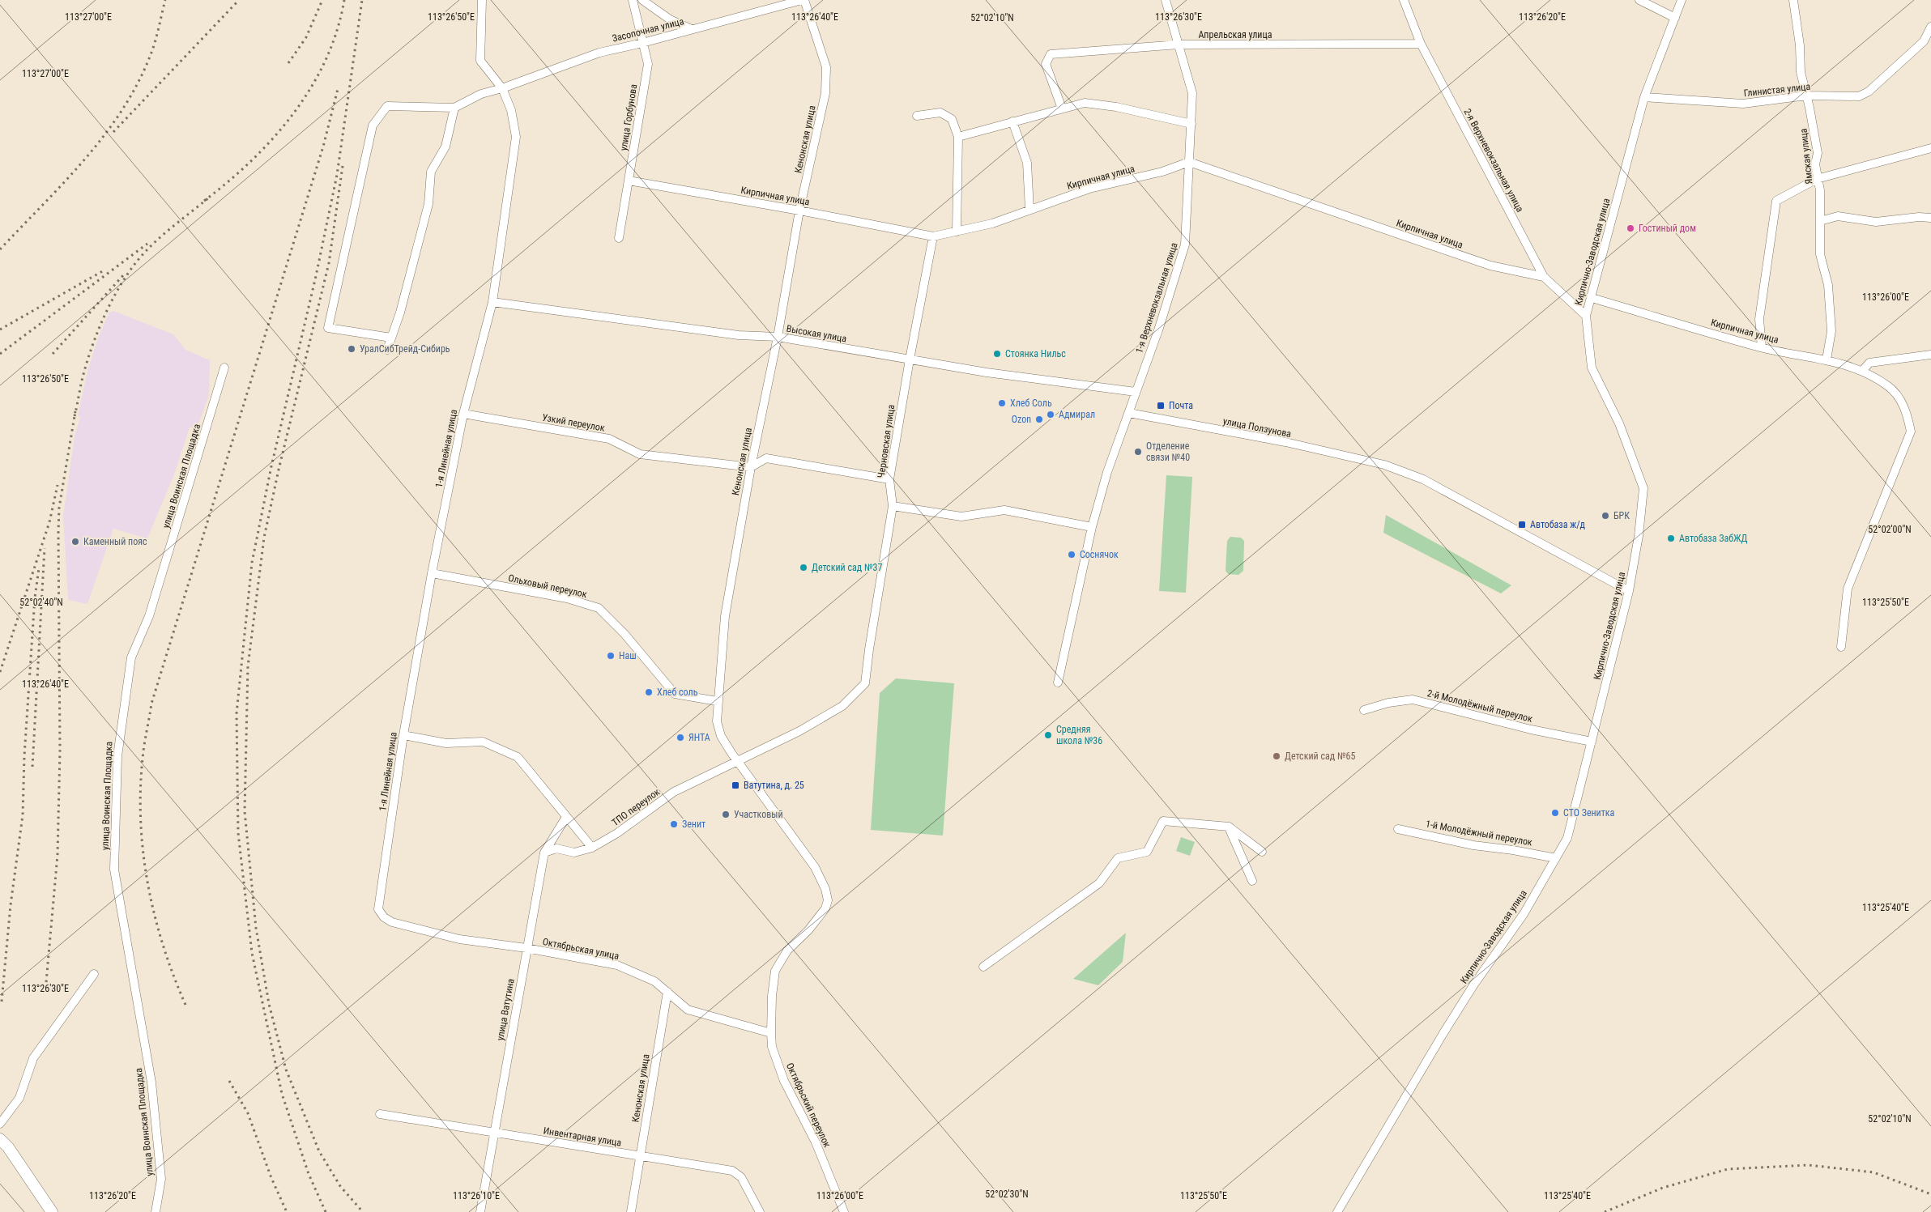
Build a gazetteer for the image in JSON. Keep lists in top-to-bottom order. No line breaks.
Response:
{"streets":{"street":["Засопочная улица","Апрельская улица","Глинистая улица","улица Горбунова","Кенонская улица","Ямская улица","2-я Верхневокзальная улица","Кирпичная улица","Кирпично-Заводская улица","1-я Верхневокзальная улица","Высокая улица","Узкий переулок","улица Ползунова","Черновская улица","1-я Линейная улица","улица Воинская Площадка","Ольховый переулок","2-й Молодёжный переулок","ТПО переулок","1-й Молодёжный переулок","Октябрьская улица","улица Ватутина","Октябрьский переулок","Инвентарная улица"]},"crossings":[["Засопочная улица","улица Горбунова"],["Засопочная улица","Кенонская улица"],["Засопочная улица","1-я Линейная улица"],["Апрельская улица","2-я Верхневокзальная улица"],["Апрельская улица","1-я Верхневокзальная улица"],["Глинистая улица","Ямская улица"],["Глинистая улица","Кирпично-Заводская улица"],["улица Горбунова","Кирпичная улица"],["Кенонская улица","Кирпичная улица"],["Кенонская улица","Высокая улица"],["Кенонская улица","Узкий переулок"],["Кенонская улица","Ольховый переулок"],["Кенонская улица","ТПО переулок"],["Кенонская улица","Октябрьская улица"],["Кенонская улица","Октябрьский переулок"],["Кенонская улица","Инвентарная улица"],["Ямская улица","Кирпичная улица"],["2-я Верхневокзальная улица","Кирпичная улица"],["2-я Верхневокзальная улица","Кирпично-Заводская улица"],["Кирпичная улица","Кирпично-Заводская улица"],["Кирпичная улица","1-я Верхневокзальная улица"],["Кирпичная улица","Черновская улица"],["Кирпично-Заводская улица","улица Ползунова"],["Кирпично-Заводская улица","2-й Молодёжный переулок"],["Кирпично-Заводская улица","1-й Молодёжный переулок"],["1-я Верхневокзальная улица","Высокая улица"],["1-я Верхневокзальная улица","улица Ползунова"],["Высокая улица","Черновская улица"],["Высокая улица","1-я Линейная улица"],["Узкий переулок","1-я Линейная улица"],["Черновская улица","ТПО переулок"],["1-я Линейная улица","Ольховый переулок"],["1-я Линейная улица","Октябрьская улица"],["ТПО переулок","улица Ватутина"],["Октябрьская улица","улица Ватутина"],["Октябрьская улица","Октябрьский переулок"],["улица Ватутина","Инвентарная улица"]],"places":{"other":["Гостиный дом","УралСибТрейд-Сибирь","Стоянка Нильс","Хлеб Соль","Адмирал","Ozon","Отделение связи №40","БРК","Автобаза ЗабЖД","Каменный пояс","Соснячок","Детский сад №37","Наш","Хлеб соль","Средняя школа №36","ЯНТА","Детский сад №65","СТО Зенитка","Участковый","Зенит"],"transit":["Почта","Автобаза ж/д","Ватутина, д. 25"]},"coordinates":["113°27'00\"E","113°26'50\"E","113°26'40\"E","113°26'30\"E","113°26'20\"E","52°02'10\"N","113°26'00\"E","52°02'00\"N","52°02'40\"N","113°25'50\"E","113°25'40\"E","52°02'30\"N","113°26'10\"E"]}
